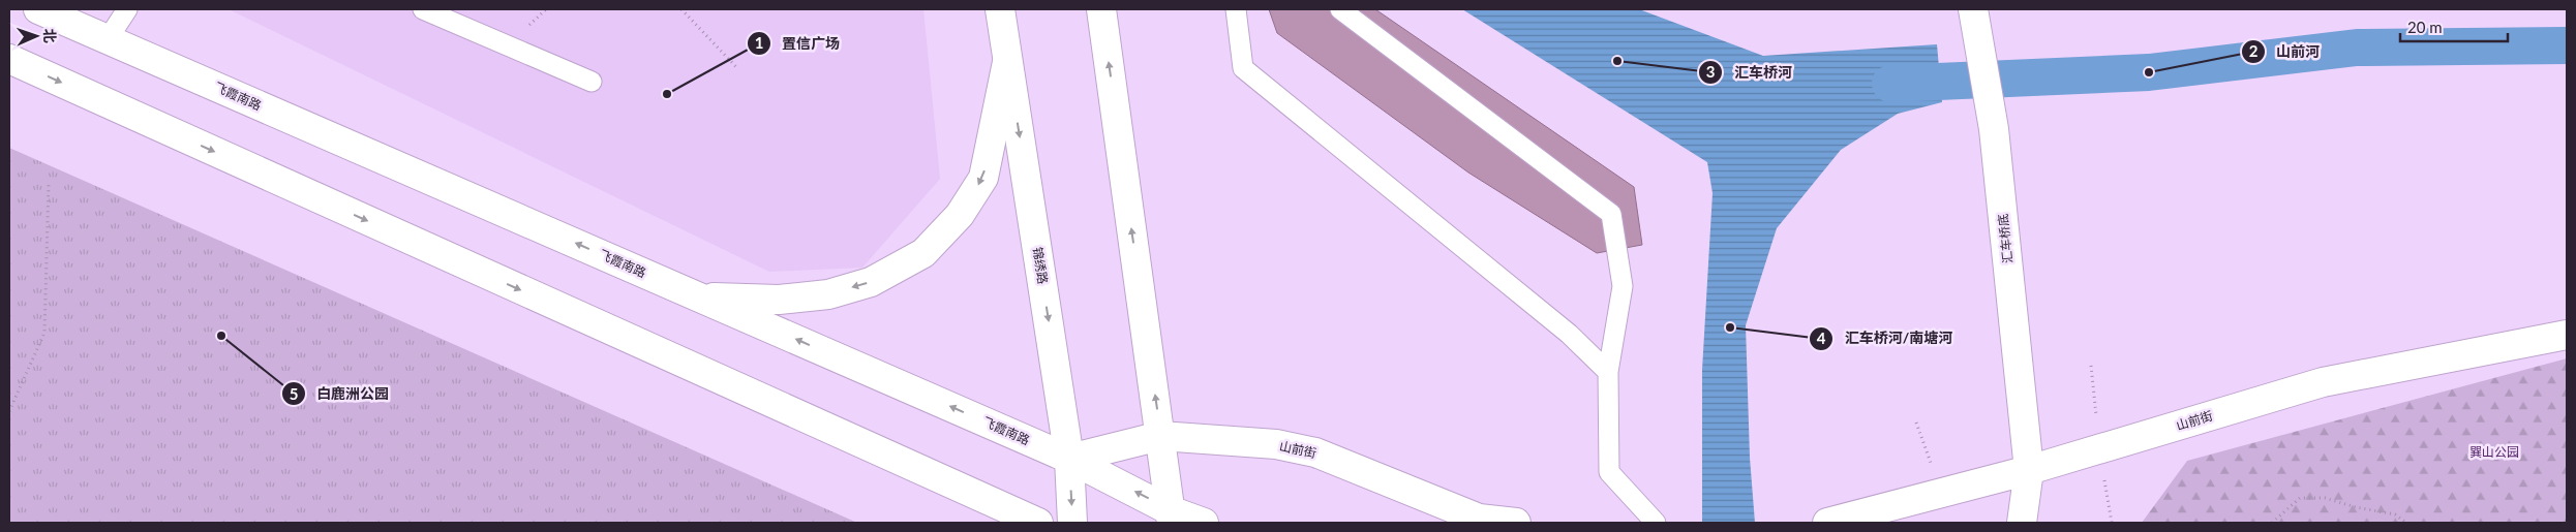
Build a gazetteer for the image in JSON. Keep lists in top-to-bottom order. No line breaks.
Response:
{"streets":{"main road":["飞霞南路","汇车桥底","锦绣路","山前街"]},"crossings":[["飞霞南路","锦绣路"],["飞霞南路","山前街"],["汇车桥底","山前街"],["锦绣路","山前街"]],"parks":["巽山公园"],"places":["汇车桥河","山前河","置信广场","汇车桥河/南塘河","白鹿洲公园"],"scale_bar":"20 m","north":"right"}
